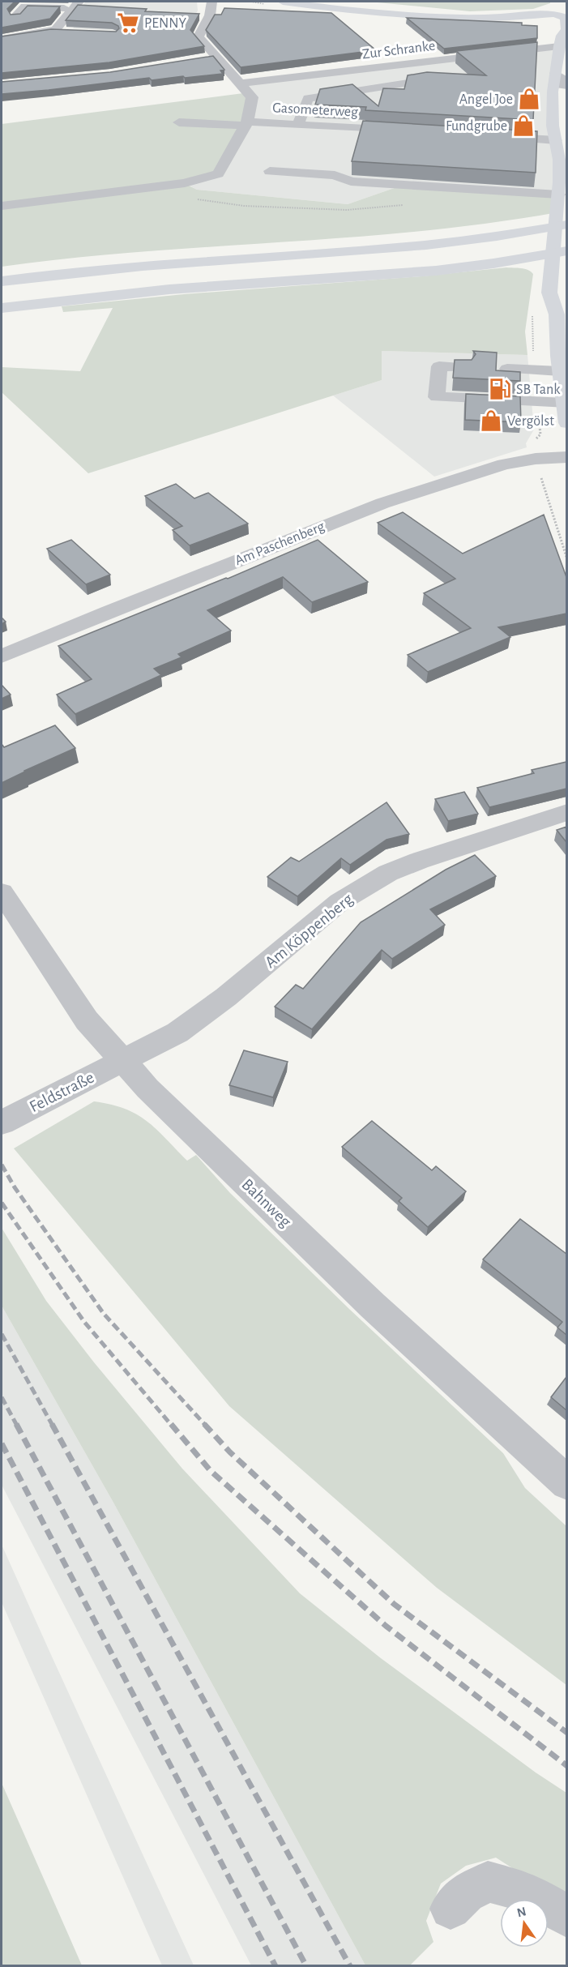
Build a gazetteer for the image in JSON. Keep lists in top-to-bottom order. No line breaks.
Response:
{"streets":{"street":["Zur Schranke","Gasometerweg","Am Paschenberg","Am Köppenberg","Feldstraße","Bahnweg"]},"crossings":[["Zur Schranke","Gasometerweg"],["Am Köppenberg","Feldstraße"],["Am Köppenberg","Bahnweg"],["Feldstraße","Bahnweg"]],"places":{"supermarket":["PENNY"],"shop":["Angel Joe","Fundgrube","Vergölst"],"fuel station":["SB Tank"]},"north":"top"}
